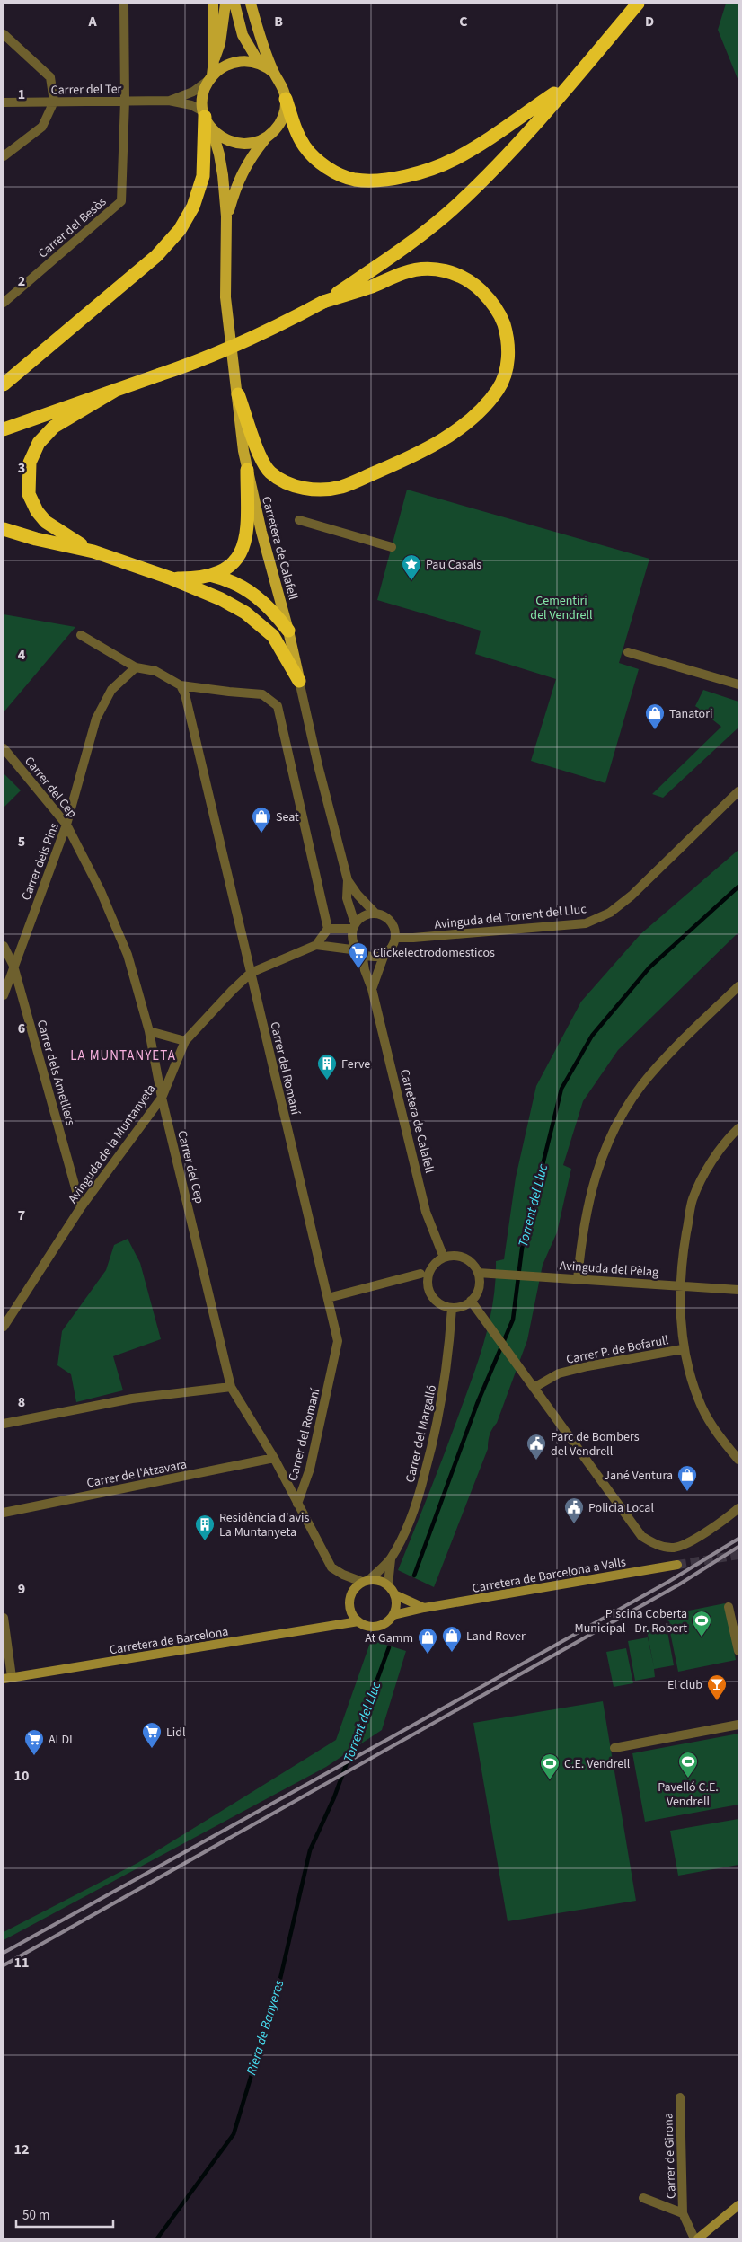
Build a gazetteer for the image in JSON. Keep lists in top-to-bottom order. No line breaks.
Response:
{"streets":{"main road":["Carretera de Calafell"],"street":["Carrer del Ter","Carrer del Besòs","Carrer del Cep","Carrer dels Pins","Avinguda del Torrent del Lluc","Carrer del Romaní","Carrer dels Ametllers","Avinguda de la Muntanyeta","Avinguda del Pèlag","Carrer P. de Bofarull","Carrer del Margalló","Carrer de l'Atzavara","Carretera de Barcelona a Valls","Carretera de Barcelona","Carrer de Girona"]},"crossings":[["Carrer del Ter","Carrer del Besòs"],["Carrer del Ter","Carretera de Calafell"],["Carretera de Calafell","Avinguda del Torrent del Lluc"],["Carretera de Calafell","Avinguda del Pèlag"],["Carretera de Calafell","Carrer del Margalló"],["Carrer del Cep","Carrer dels Pins"],["Carrer del Cep","Carrer del Romaní"],["Carrer del Cep","Avinguda de la Muntanyeta"],["Carrer del Cep","Carrer del Margalló"],["Carrer del Cep","Carrer de l'Atzavara"],["Carrer del Cep","Carretera de Barcelona"],["Carrer dels Pins","Carrer dels Ametllers"],["Carrer del Romaní","Avinguda de la Muntanyeta"],["Carrer dels Ametllers","Avinguda de la Muntanyeta"],["Avinguda del Pèlag","Carrer del Margalló"],["Carrer del Margalló","Carretera de Barcelona"]],"districts":["LA MUNTANYETA"],"water":["Torrent del Lluc","Riera de Banyeres"],"parks":["Cementiri del Vendrell"],"places":{"place":["Pau Casals"],"shop":["Tanatori","Seat","Jané Ventura","Land Rover","At Gamm"],"supermarket":["Clickelectrodomesticos","Lidl","ALDI"],"building":["Ferve","Residència d'avis La Muntanyeta"],"public building":["Parc de Bombers del Vendrell","Policia Local"],"sports":["Piscina Coberta Municipal - Dr. Robert","Pavelló C.E. Vendrell","C.E. Vendrell"],"bar":["El club"]},"scale_bar":"50 m","grid":{"columns":["A","B","C","D"],"rows":["1","2","3","4","5","6","7","8","9","10","11","12"]}}
